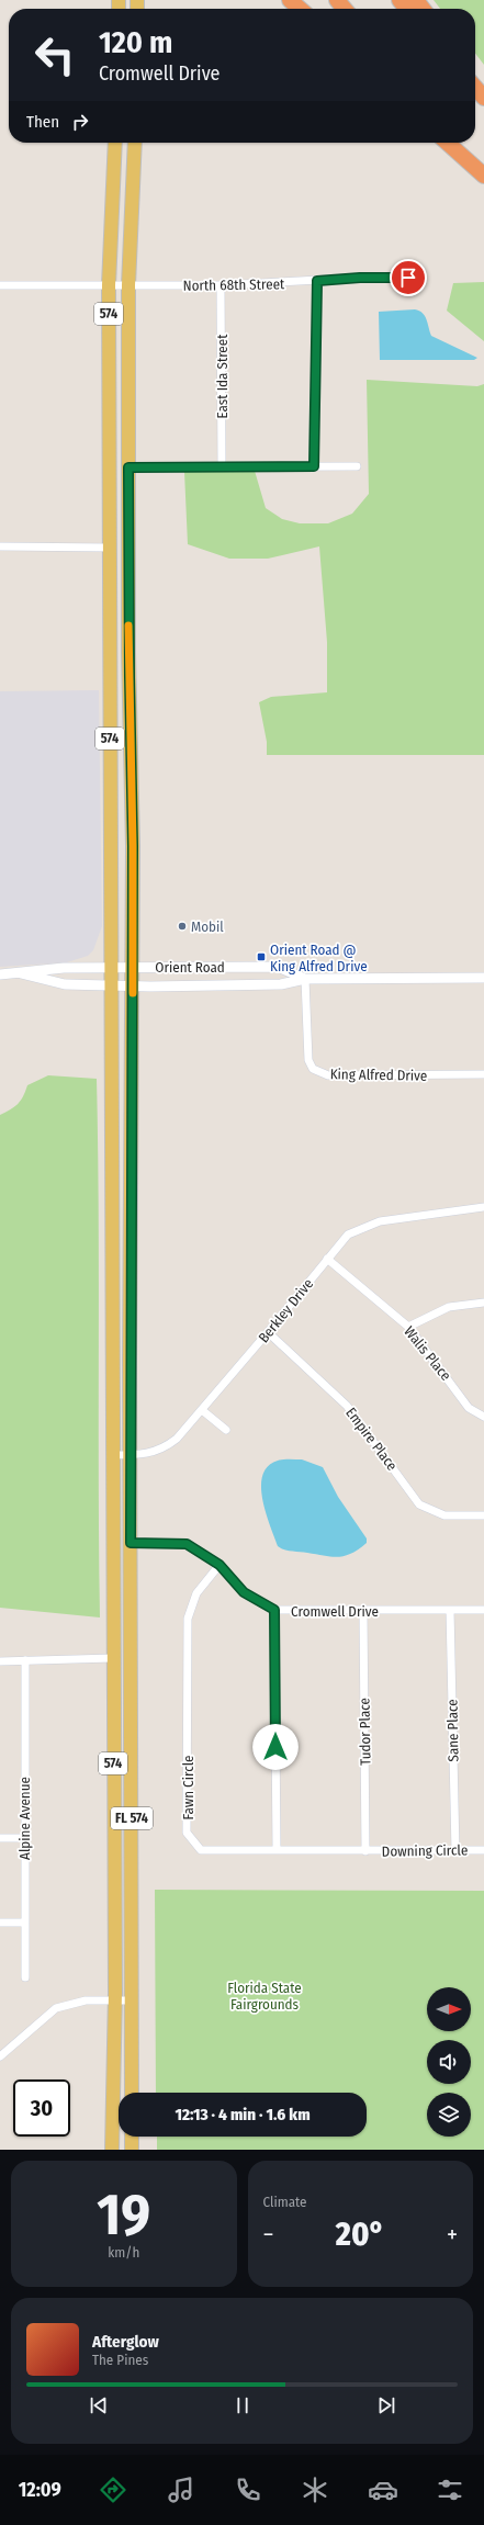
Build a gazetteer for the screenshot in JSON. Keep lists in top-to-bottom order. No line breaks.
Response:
{"streets":{"main road":["574","FL 574"],"street":["North 68th Street","East Ida Street","Orient Road","King Alfred Drive","Berkley Drive","Walis Place","Empire Place","Cromwell Drive","Sane Place","Tudor Place","Fawn Circle","Alpine Avenue","Downing Circle"]},"crossings":[["North 68th Street","574"],["North 68th Street","East Ida Street"],["North 68th Street","FL 574"],["574","Orient Road"],["574","Berkley Drive"],["Orient Road","King Alfred Drive"],["Orient Road","FL 574"],["Berkley Drive","Walis Place"],["Berkley Drive","Empire Place"],["Berkley Drive","FL 574"],["Cromwell Drive","Sane Place"],["Cromwell Drive","Tudor Place"],["Cromwell Drive","Fawn Circle"],["Cromwell Drive","FL 574"],["Sane Place","Downing Circle"],["Tudor Place","Fawn Circle"],["Tudor Place","Downing Circle"],["Fawn Circle","Downing Circle"]],"parks":["Florida State Fairgrounds"],"places":{"other":["Mobil"],"transit":["Orient Road @ King Alfred Drive"]},"north":"right","page":{"turn":["120 m","Cromwell Drive"],"then":"Then","limit":"30","trip":"12:13 · 4 min · 1.6 km","tile":[["19","km/h"],"Climate"],"heat":["−","20°","+"],"song":["Afterglow","The Pines"],"tabs":"12:09"}}
